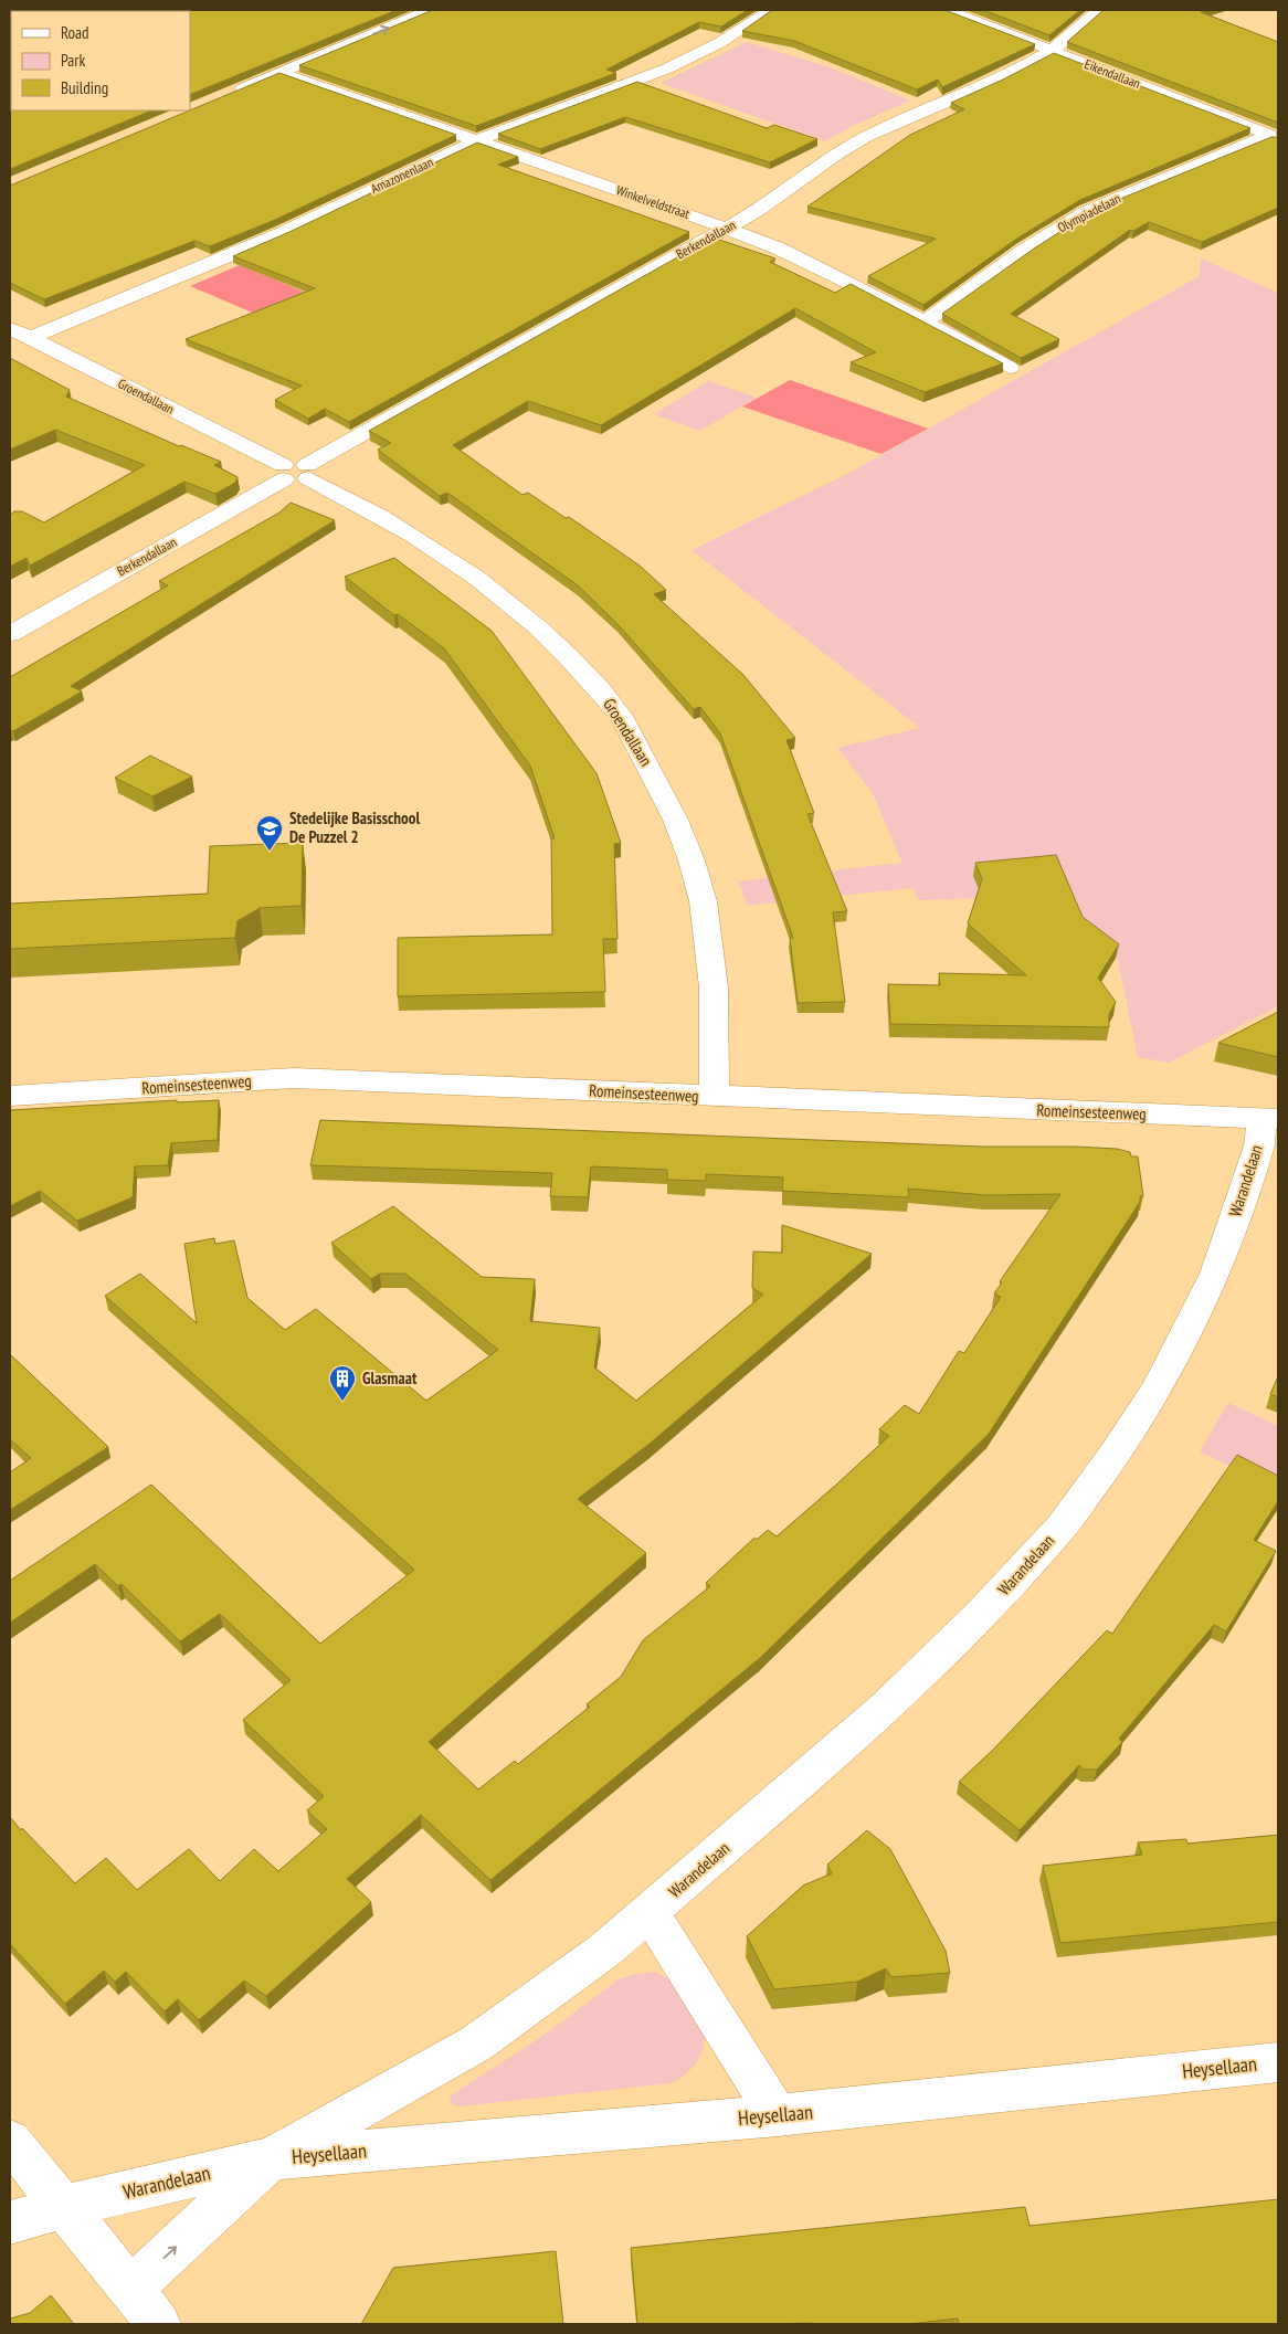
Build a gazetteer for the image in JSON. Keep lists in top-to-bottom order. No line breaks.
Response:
{"streets":{"street":["Eikendallaan","Amazonenlaan","Winkelveldstraat","Olympiadelaan","Berkendallaan","Groendallaan","Romeinsesteenweg","Warandelaan","Heysellaan"]},"crossings":[["Eikendallaan","Olympiadelaan"],["Eikendallaan","Berkendallaan"],["Amazonenlaan","Winkelveldstraat"],["Amazonenlaan","Groendallaan"],["Winkelveldstraat","Olympiadelaan"],["Winkelveldstraat","Berkendallaan"],["Berkendallaan","Groendallaan"],["Groendallaan","Romeinsesteenweg"],["Romeinsesteenweg","Warandelaan"],["Warandelaan","Heysellaan"]],"places":{"school or university":["Stedelijke Basisschool De Puzzel 2"],"building":["Glasmaat"]},"legend":["Road","Park","Building"]}
